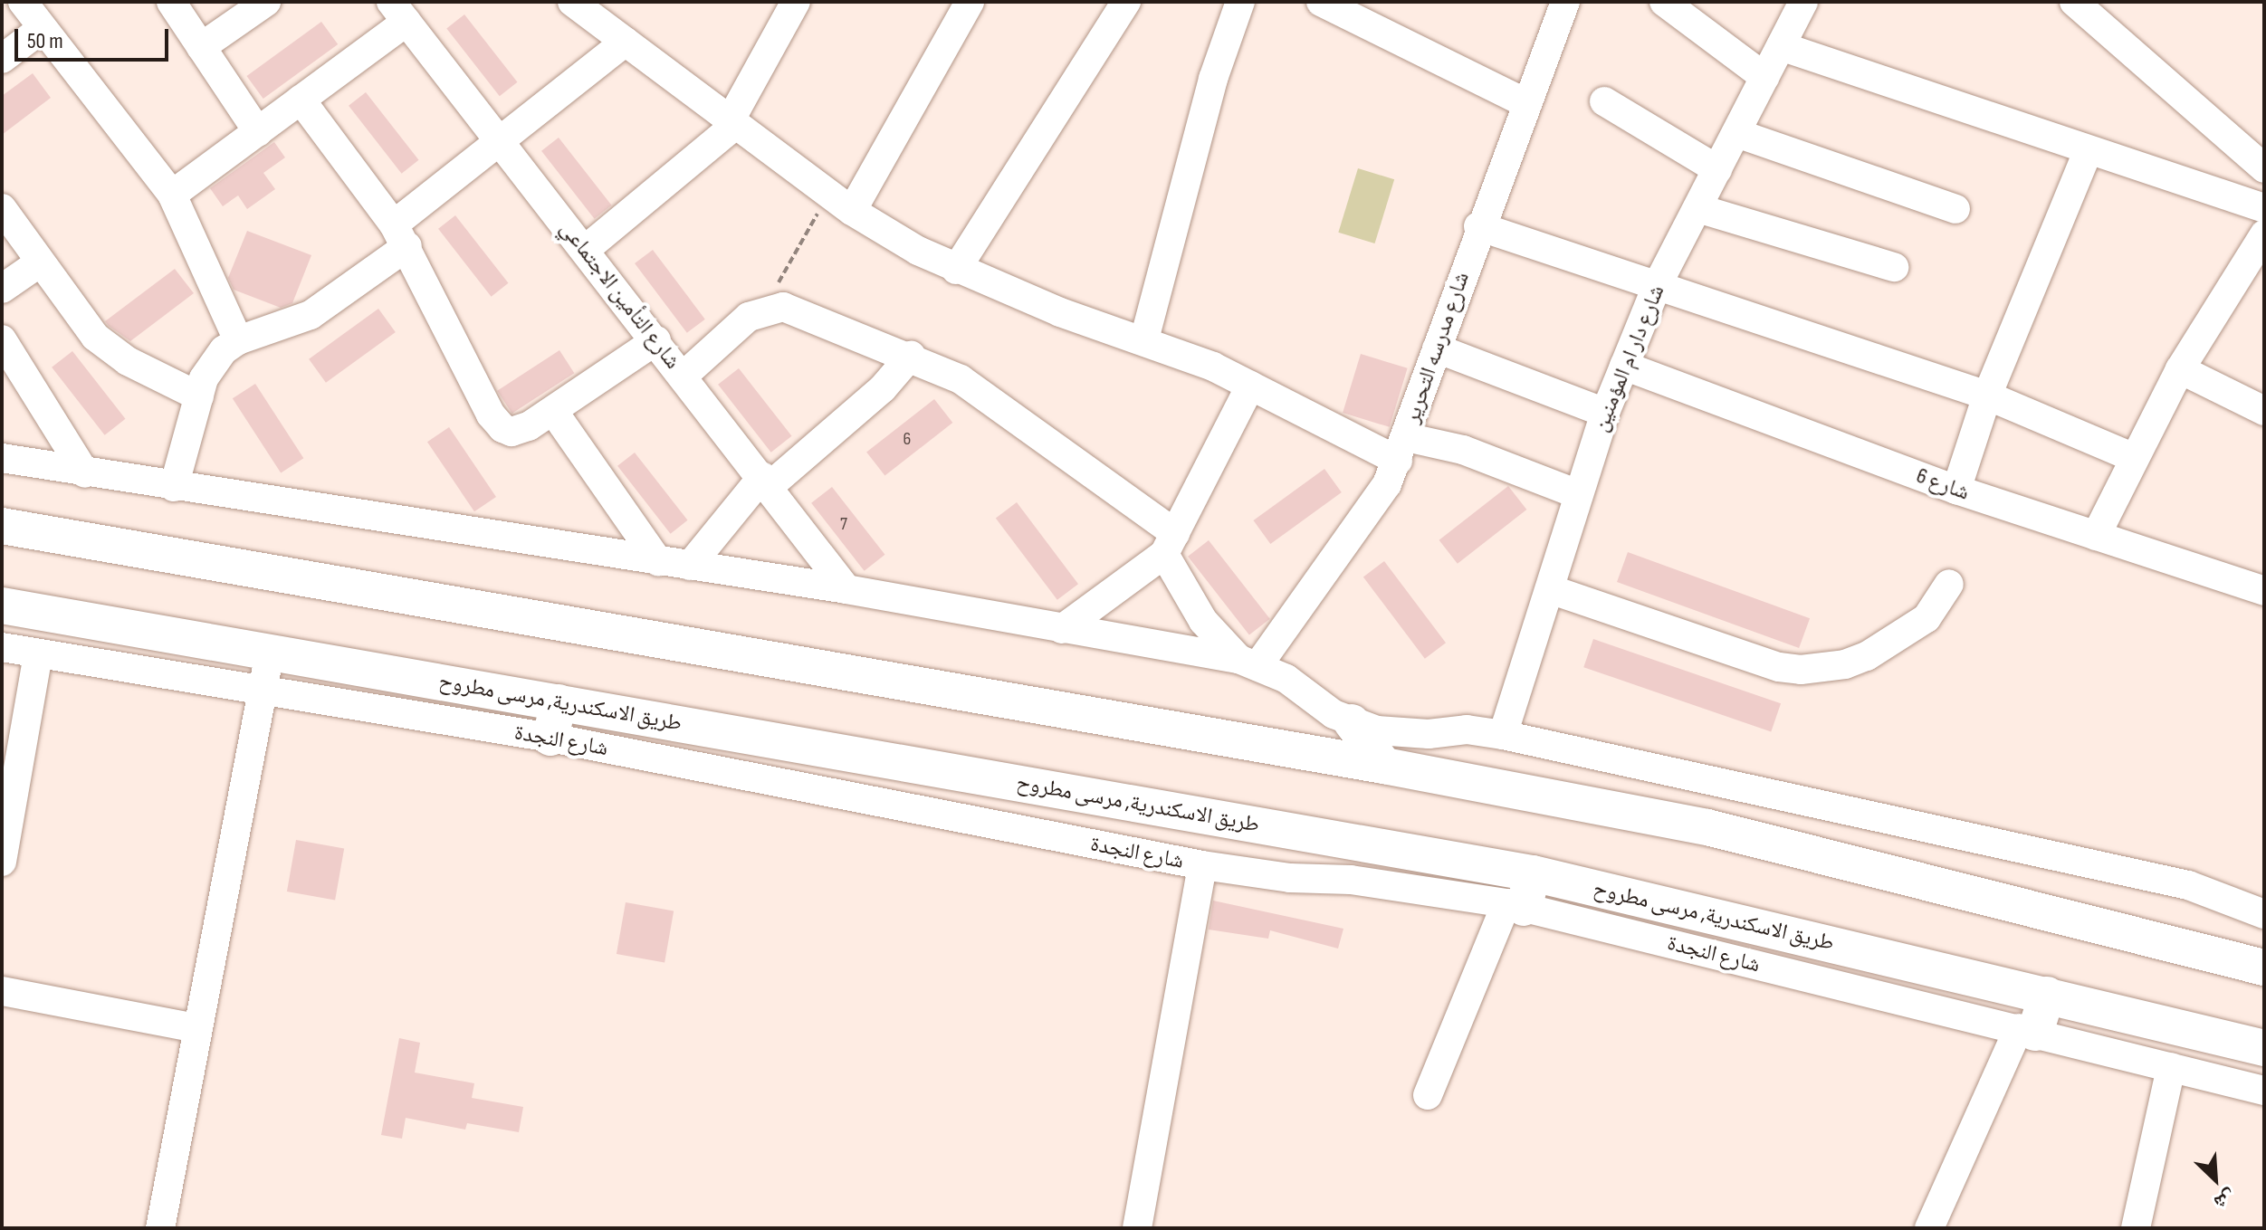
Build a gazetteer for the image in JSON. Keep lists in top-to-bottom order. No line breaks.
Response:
{"streets":{"main road":["طريق الاسكندرية, مرسى مطروح"],"street":["شارع التأمين الاجتماعي","شارع مدرسه التحرير","شارع دار ام المؤمنين","شارع 6","شارع النجدة"]},"crossings":[["شارع دار ام المؤمنين","شارع 6"]],"house_numbers":["6","7"],"scale_bar":"50 m","north":"bottom right"}
